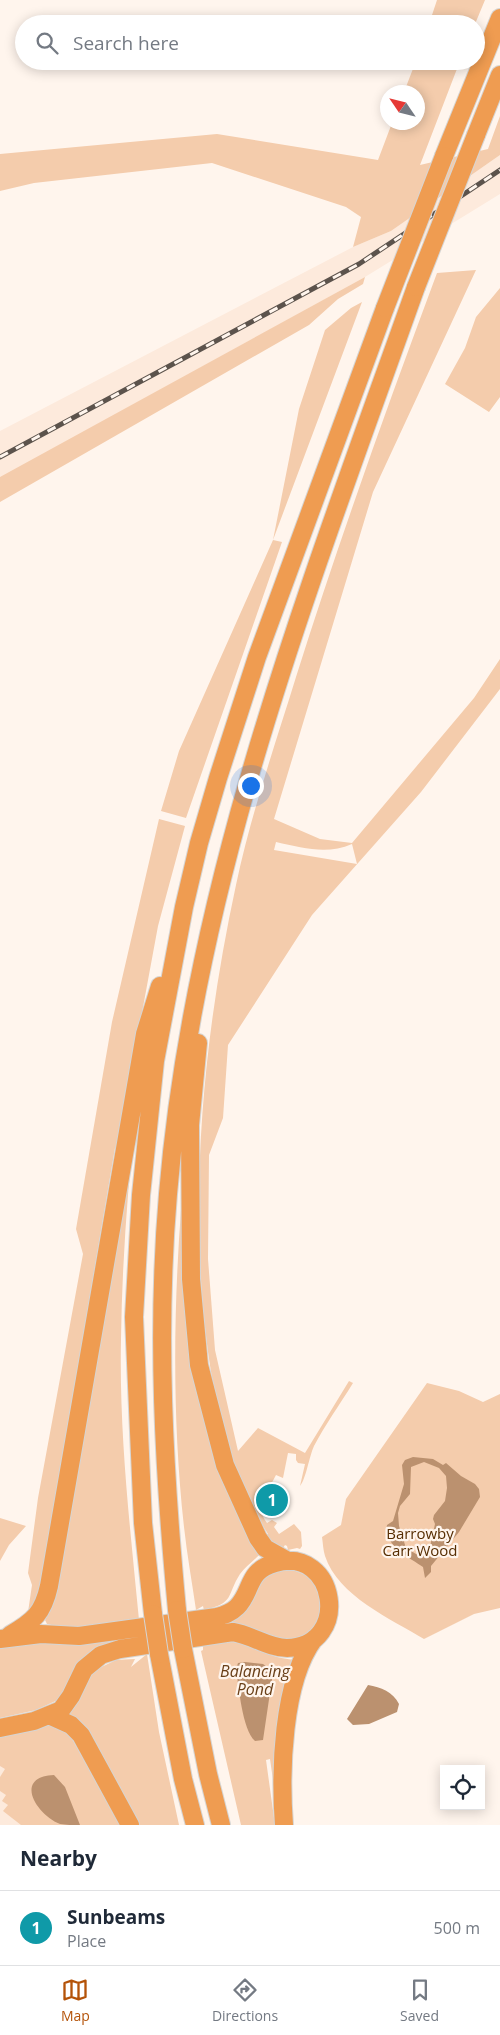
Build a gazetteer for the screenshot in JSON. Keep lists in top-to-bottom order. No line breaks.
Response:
{"water":["Balancing Pond"],"parks":["Barrowby Carr Wood"],"north":"top left","page":{"search":"Search here","pins":"1","heading":"Nearby","list":[{"mark":"1","name":"Sunbeams","note":"Place","value":"500 m"}],"nav":["Map","Directions","Saved"]}}
